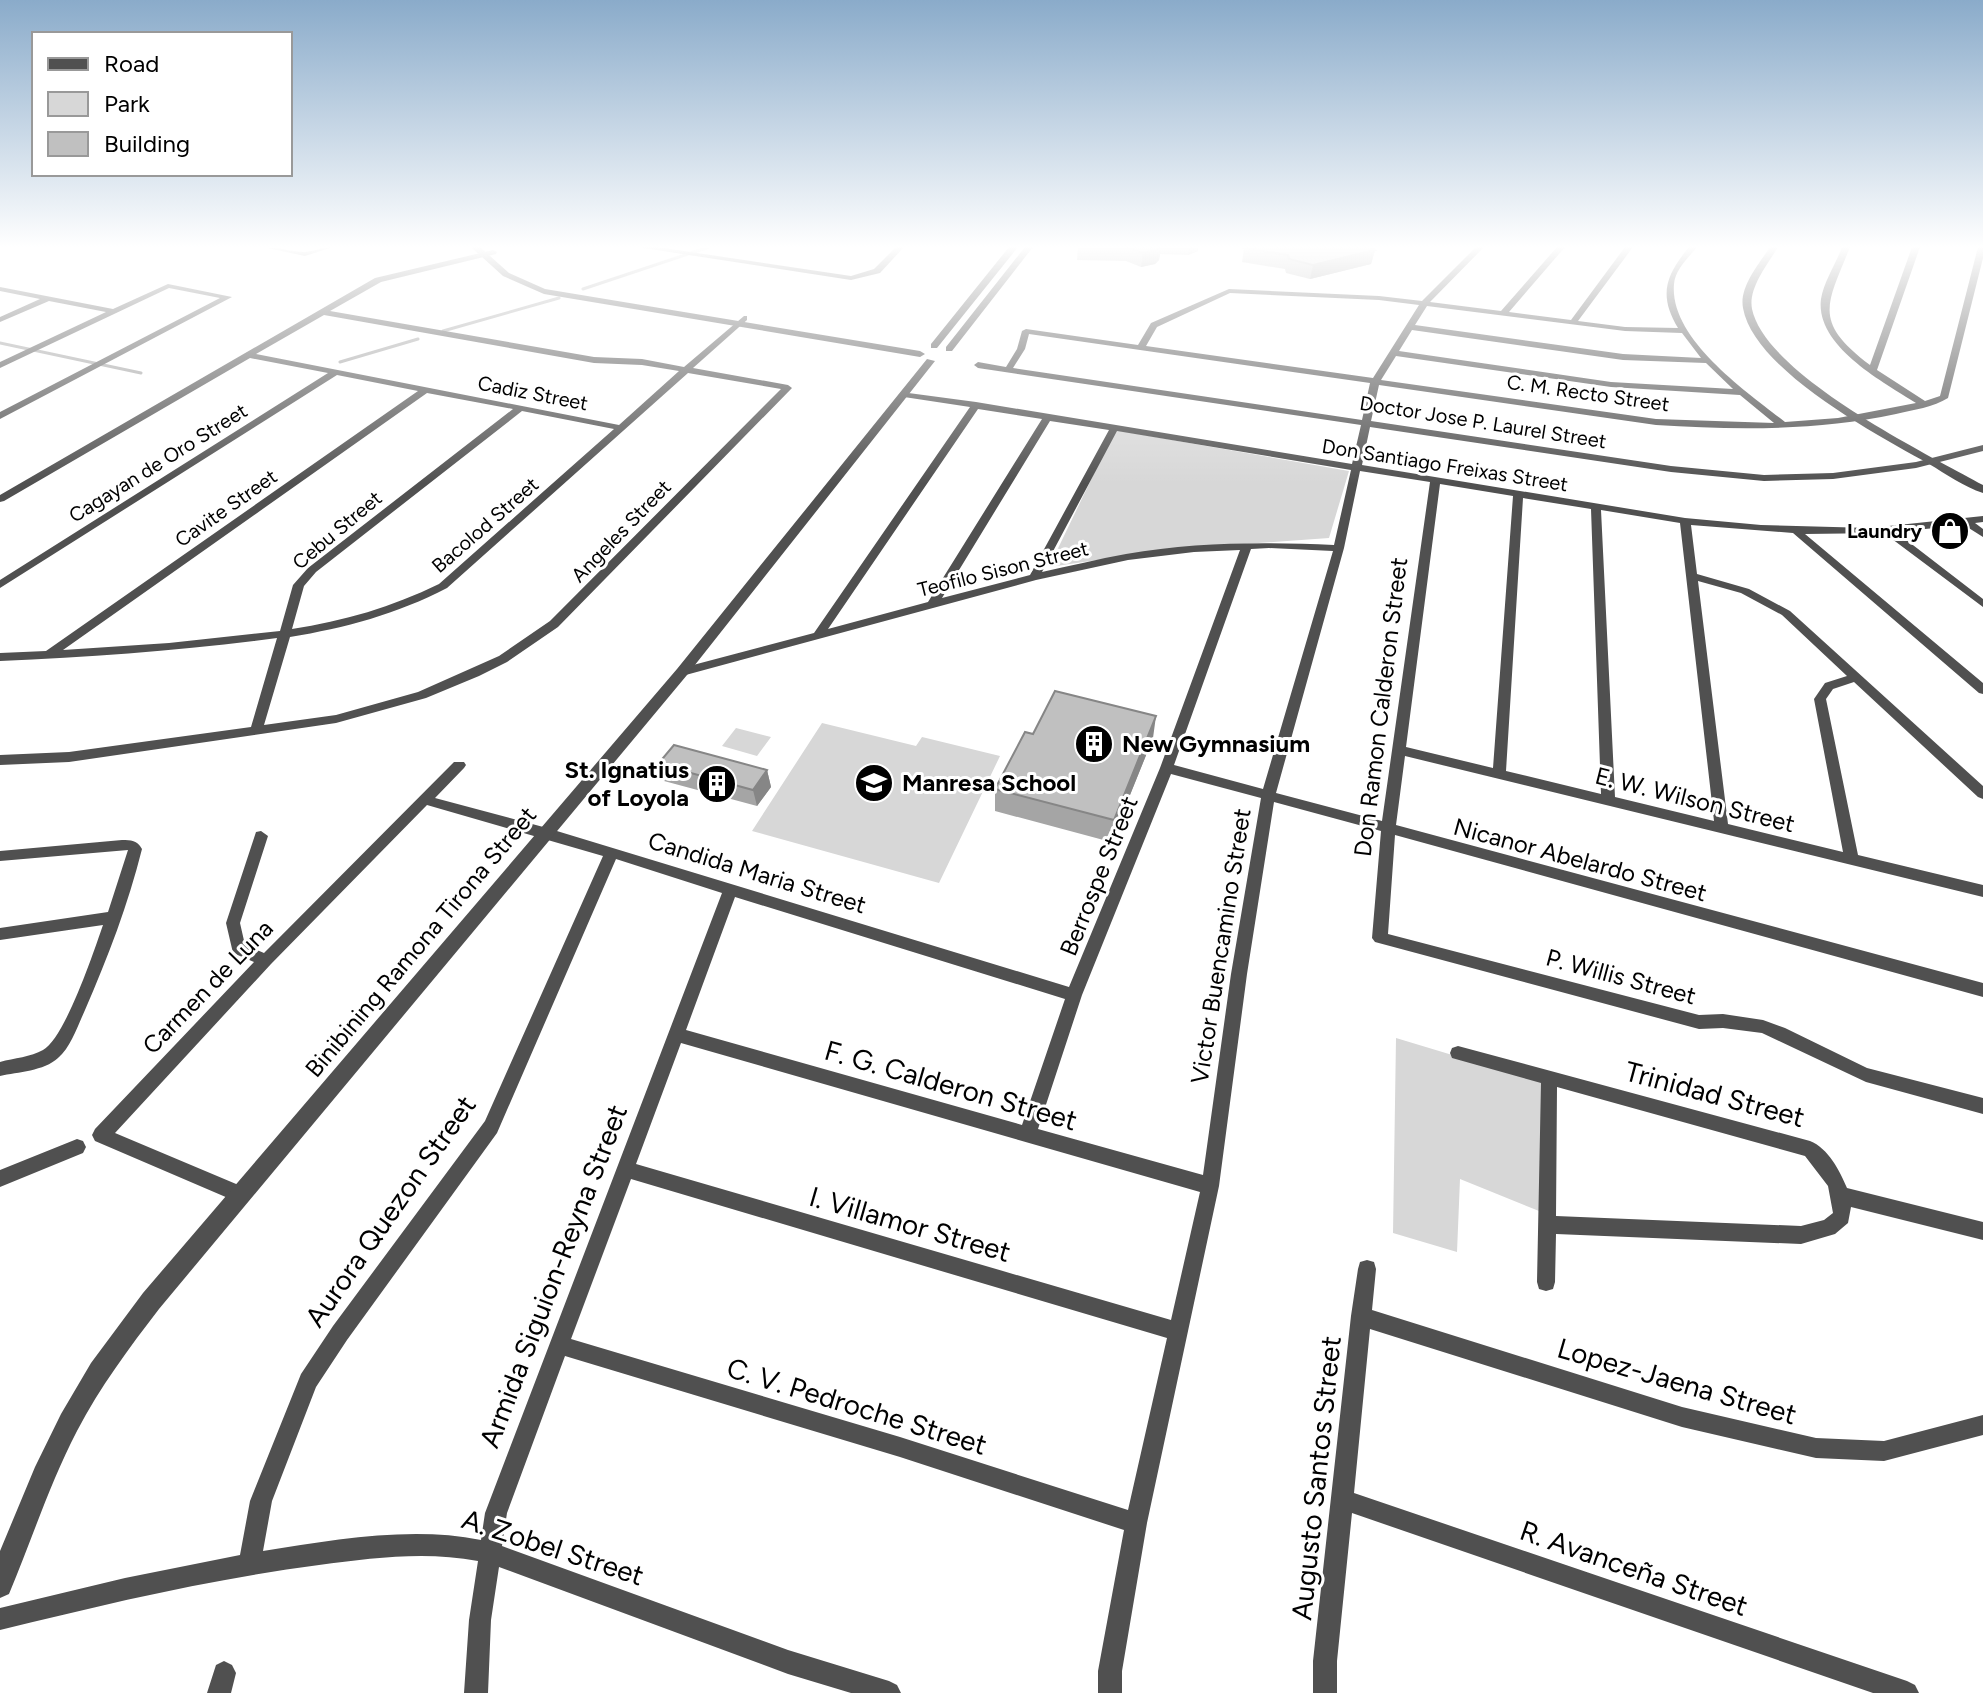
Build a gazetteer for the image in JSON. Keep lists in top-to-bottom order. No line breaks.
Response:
{"streets":{"street":["Cadiz Street","C. M. Recto Street","Doctor Jose P. Laurel Street","Cagayan de Oro Street","Don Santiago Freixas Street","Cavite Street","Bacolod Street","Cebu Street","Angeles Street","Teofilo Sison Street","Don Ramon Calderon Street","E. W. Wilson Street","Nicanor Abelardo Street","Candida Maria Street","Berrospe Street","Binibining Ramona Tirona Street","Victor Buencamino Street","P. Willis Street","Carmen de Luna","F. G. Calderon Street","Trinidad Street","Aurora Quezon Street","I. Villamor Street","Armida Siguion-Reyna Street","Lopez-Jaena Street","C. V. Pedroche Street","Augusto Santos Street","A. Zobel Street","R. Avanceña Street"]},"crossings":[["Cadiz Street","Cagayan de Oro Street"],["Cadiz Street","Cavite Street"],["Cadiz Street","Bacolod Street"],["Cadiz Street","Cebu Street"],["C. M. Recto Street","Doctor Jose P. Laurel Street"],["C. M. Recto Street","Victor Buencamino Street"],["Doctor Jose P. Laurel Street","Victor Buencamino Street"],["Don Santiago Freixas Street","Don Ramon Calderon Street"],["Don Santiago Freixas Street","Binibining Ramona Tirona Street"],["Don Santiago Freixas Street","Victor Buencamino Street"],["Cavite Street","Bacolod Street"],["Bacolod Street","Cebu Street"],["Bacolod Street","Angeles Street"],["Cebu Street","Angeles Street"],["Teofilo Sison Street","Berrospe Street"],["Teofilo Sison Street","Binibining Ramona Tirona Street"],["Teofilo Sison Street","Victor Buencamino Street"],["Don Ramon Calderon Street","E. W. Wilson Street"],["Don Ramon Calderon Street","Nicanor Abelardo Street"],["Don Ramon Calderon Street","P. Willis Street"],["Nicanor Abelardo Street","Berrospe Street"],["Nicanor Abelardo Street","Victor Buencamino Street"],["Candida Maria Street","Berrospe Street"],["Candida Maria Street","Binibining Ramona Tirona Street"],["Candida Maria Street","Carmen de Luna"],["Candida Maria Street","Aurora Quezon Street"],["Candida Maria Street","Armida Siguion-Reyna Street"],["Berrospe Street","F. G. Calderon Street"],["Binibining Ramona Tirona Street","Carmen de Luna"],["Victor Buencamino Street","F. G. Calderon Street"],["Victor Buencamino Street","I. Villamor Street"],["Victor Buencamino Street","C. V. Pedroche Street"],["F. G. Calderon Street","Armida Siguion-Reyna Street"],["Aurora Quezon Street","A. Zobel Street"],["I. Villamor Street","Armida Siguion-Reyna Street"],["Armida Siguion-Reyna Street","C. V. Pedroche Street"],["Armida Siguion-Reyna Street","A. Zobel Street"],["Lopez-Jaena Street","Augusto Santos Street"],["Augusto Santos Street","R. Avanceña Street"]],"places":{"shop":["Laundry"],"building":["New Gymnasium","St. Ignatius of Loyola"],"school or university":["Manresa School"]},"legend":["Road","Park","Building"]}
